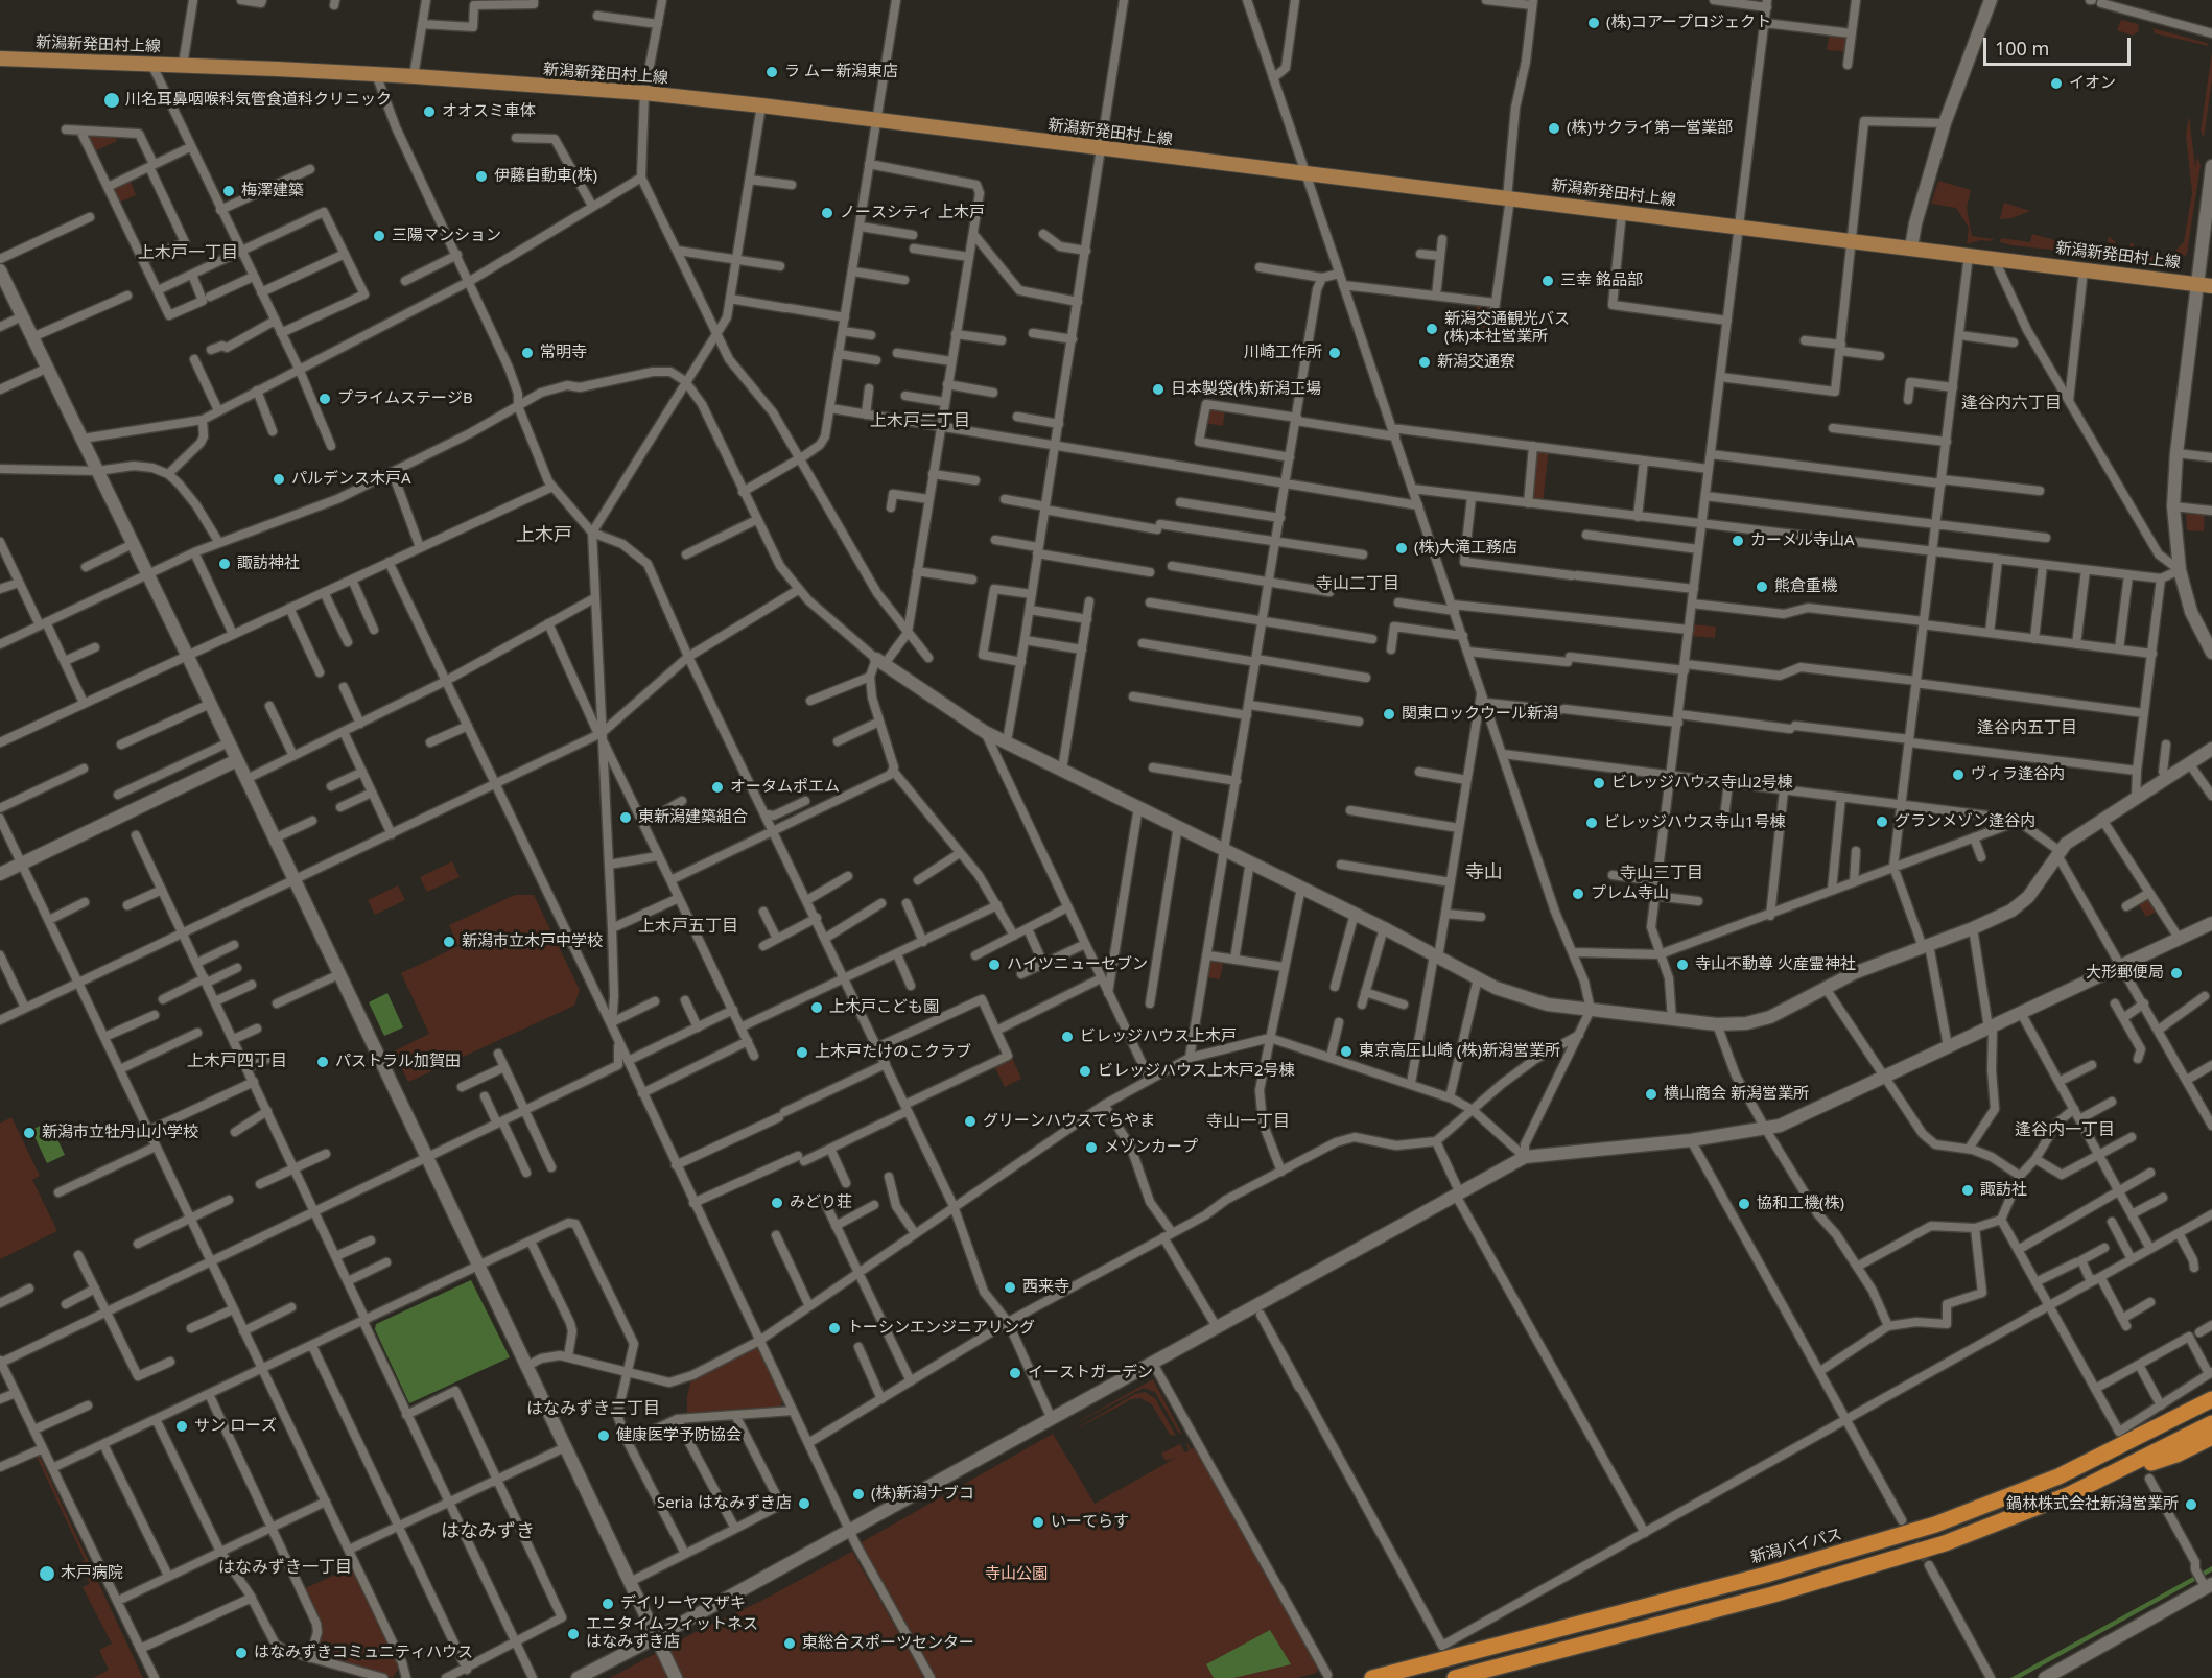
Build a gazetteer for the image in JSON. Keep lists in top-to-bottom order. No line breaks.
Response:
{"streets":{"highway":["新潟バイパス"],"main road":["新潟新発田村上線"]},"districts":["上木戸一丁目","逢谷内六丁目","上木戸二丁目","上木戸","寺山二丁目","逢谷内五丁目","寺山","寺山三丁目","上木戸五丁目","上木戸四丁目","寺山一丁目","逢谷内一丁目","はなみずき二丁目","はなみずき","はなみずき一丁目"],"parks":["寺山公園"],"places":["(株)コアープロジェクト","ラ ムー新潟東店","イオン","川名耳鼻咽喉科気管食道科クリニック","オオスミ車体","(株)サクライ第一営業部","伊藤自動車(株)","梅澤建築","ノースシティ 上木戸","三陽マンション","三幸 銘品部","新潟交通観光バス (株)本社営業所","常明寺","川崎工作所","新潟交通寮","日本製袋(株)新潟工場","プライムステージB","パルデンス木戸A","カーメル寺山A","(株)大滝工務店","諏訪神社","熊倉重機","関東ロックウール新潟","ヴィラ逢谷内","ビレッジハウス寺山2号棟","オータムポエム","東新潟建築組合","グランメゾン逢谷内","ビレッジハウス寺山1号棟","プレム寺山","新潟市立木戸中学校","ハイツニューセブン","寺山不動尊 火産霊神社","大形郵便局","上木戸こども園","ビレッジハウス上木戸","東京高圧山崎 (株)新潟営業所","上木戸たけのこクラブ","パストラル加賀田","ビレッジハウス上木戸2号棟","横山商会 新潟営業所","グリーンハウスてらやま","新潟市立牡丹山小学校","メゾンカープ","諏訪社","みどり荘","協和工機(株)","西来寺","トーシンエンジニアリング","イーストガーデン","サン ローズ","健康医学予防協会","(株)新潟ナブコ","Seria はなみずき店","鍋林株式会社新潟営業所","いーてらす","木戸病院","デイリーヤマザキ","エニタイムフィットネス はなみずき店","東総合スポーツセンター","はなみずきコミュニティハウス"],"scale_bar":"100 m"}
